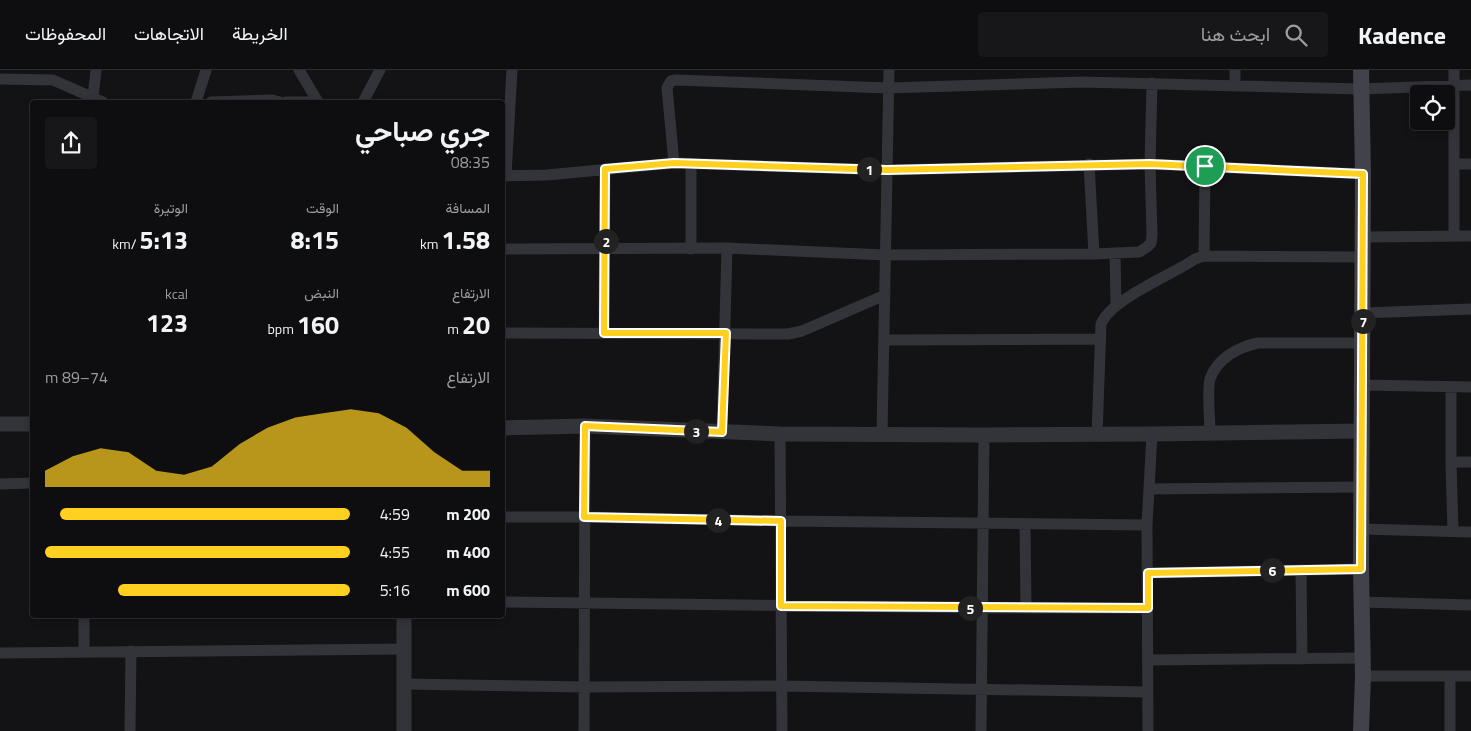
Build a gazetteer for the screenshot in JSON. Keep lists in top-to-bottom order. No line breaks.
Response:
{"page":{"header":"Kadence","search":"ابحث هنا","nav":["الخريطة","الاتجاهات","المحفوظات"],"heading":["جري صباحي","08:35"],"pins":["1","2","7","3","4","6","5"],"stats":[["المسافة","1.58 km"],["الوقت","8:15"],["الوتيرة","5:13 /km"],["الارتفاع","20 m"],["النبض","160 bpm"],["kcal","123"]],"chart":["الارتفاع","74–89 m"],"list":[{"name":"200 m","note":"4:59"},{"name":"400 m","note":"4:55"},{"name":"600 m","note":"5:16"}]}}
